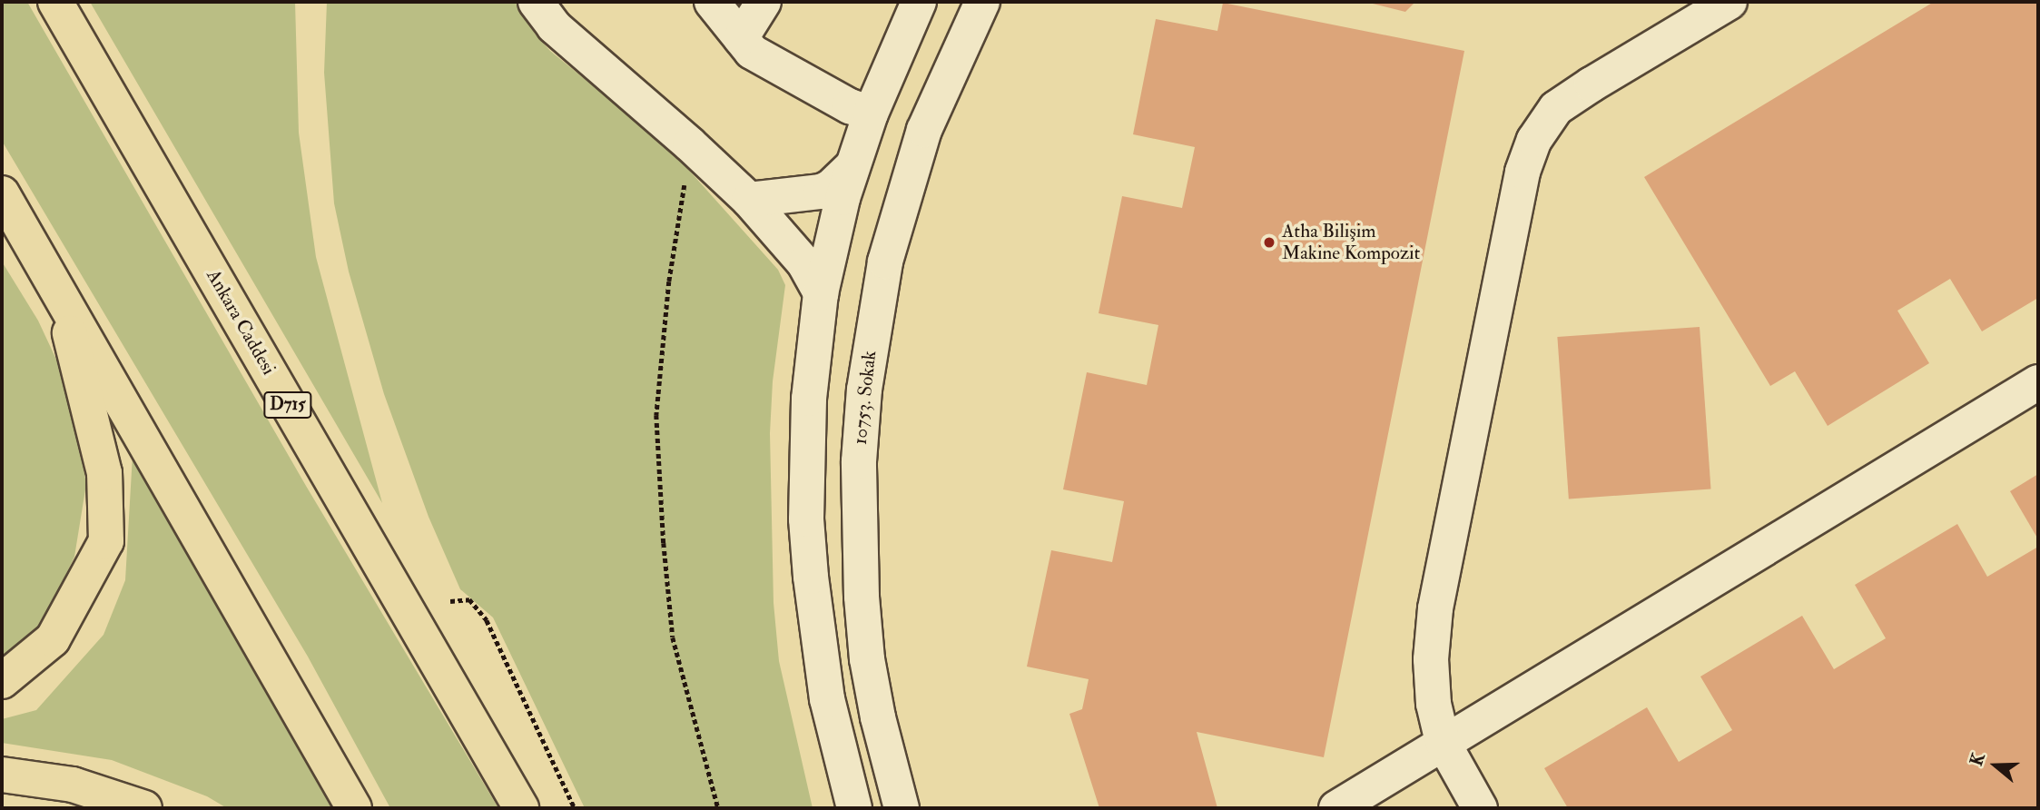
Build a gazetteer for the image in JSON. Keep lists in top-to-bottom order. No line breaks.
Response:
{"streets":{"highway":["Ankara Caddesi","D715"],"street":["10753. Sokak"]},"places":["Atha Bilişim Makine Kompozit"],"north":"left"}
